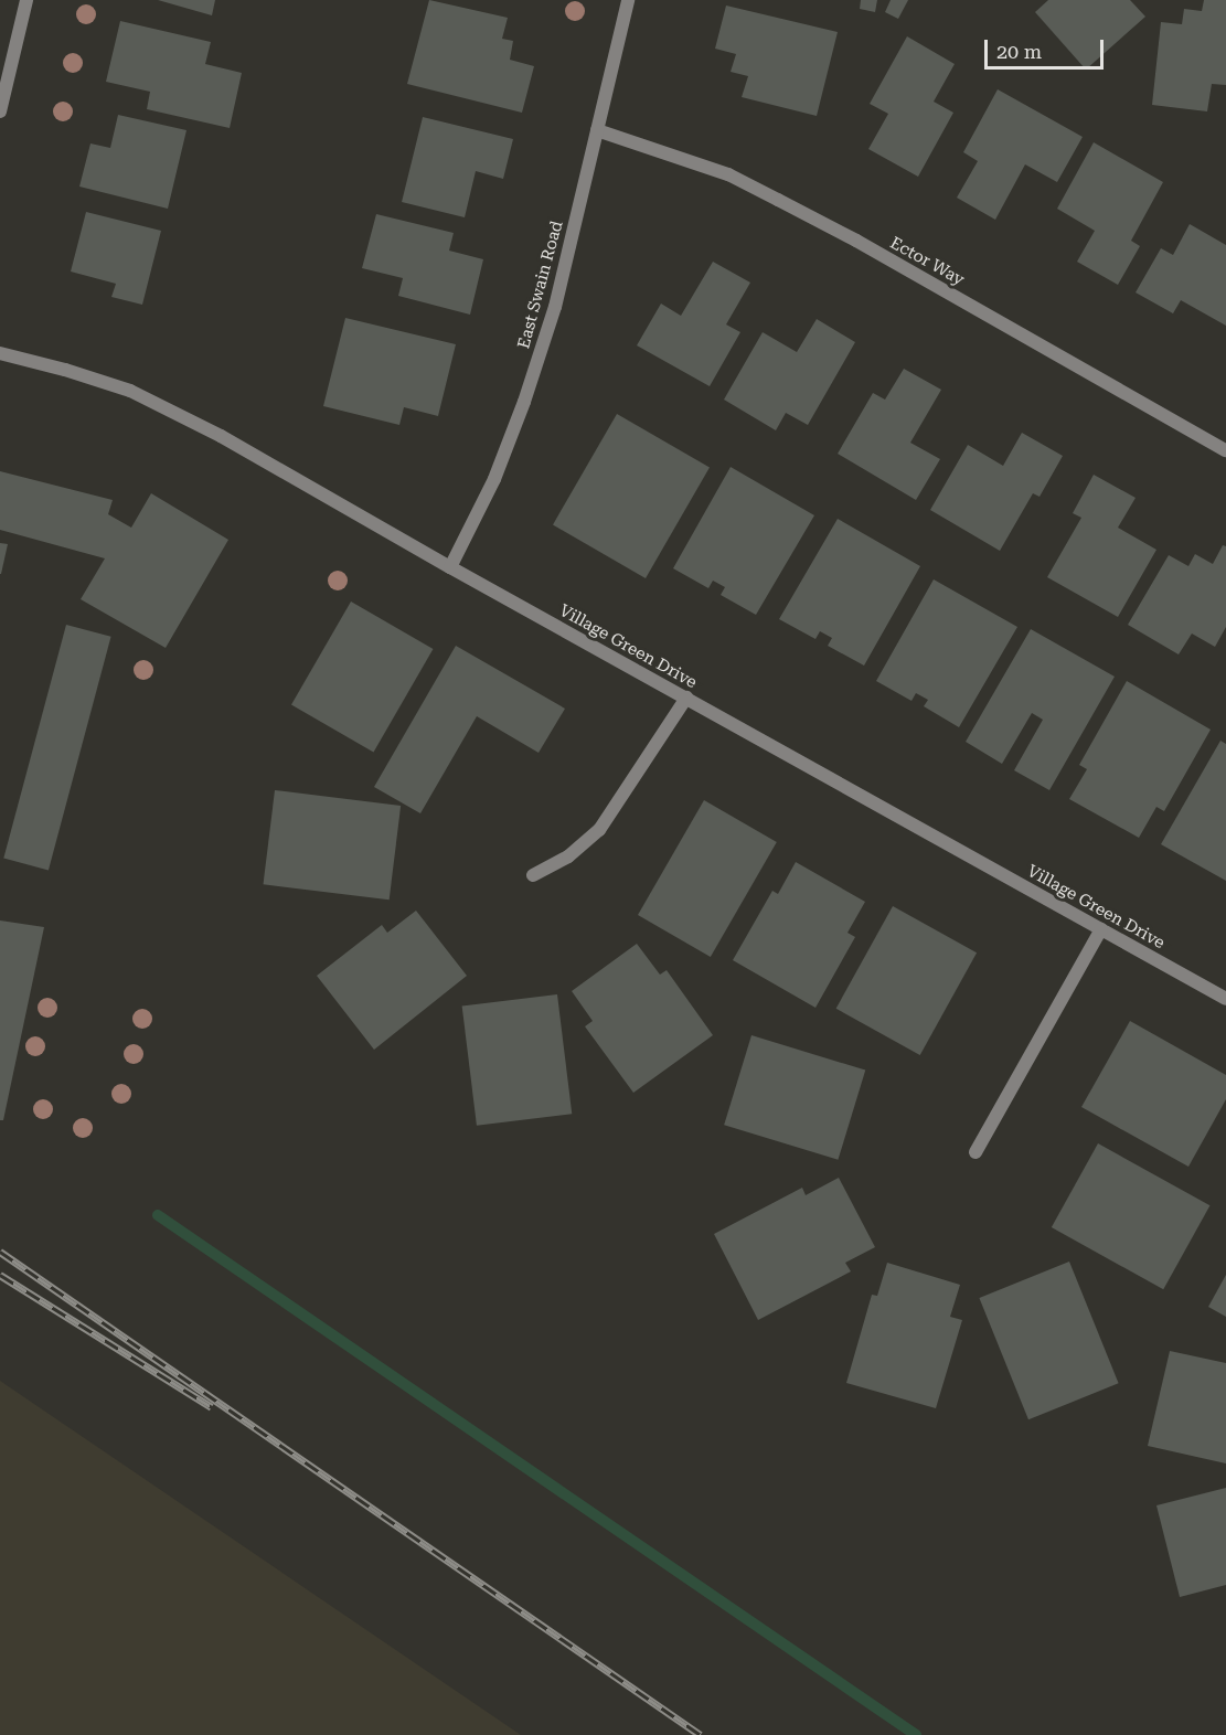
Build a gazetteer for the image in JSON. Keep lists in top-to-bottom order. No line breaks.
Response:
{"streets":{"street":["Ector Way","East Swain Road","Village Green Drive"]},"crossings":[["Ector Way","East Swain Road"],["East Swain Road","Village Green Drive"]],"scale_bar":"20 m"}
